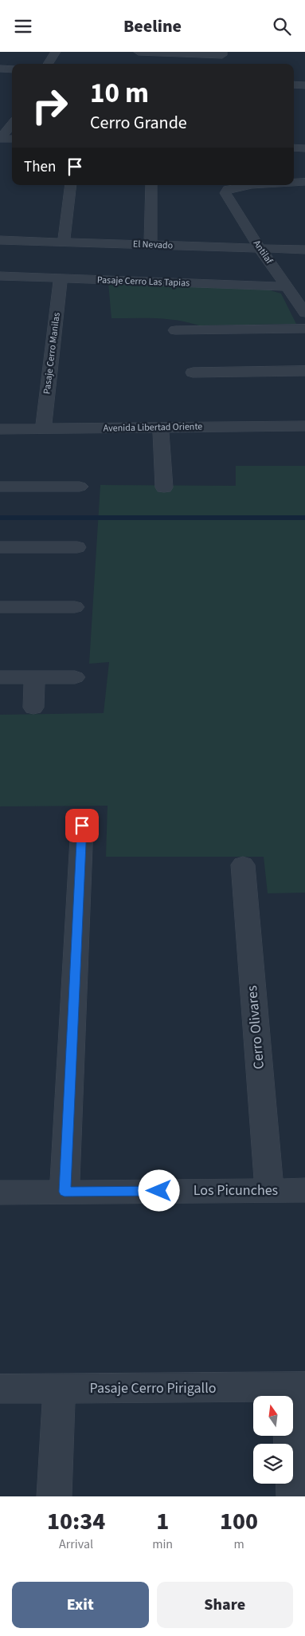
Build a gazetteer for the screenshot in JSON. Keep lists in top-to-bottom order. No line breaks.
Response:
{"streets":{"street":["El Nevado","Antilaf","Pasaje Cerro Las Tapias","Pasaje Cerro Manilas","Avenida Libertad Oriente","Cerro Olivares","Los Picunches","Pasaje Cerro Pirigallo"]},"crossings":[["El Nevado","Antilaf"],["Antilaf","Pasaje Cerro Las Tapias"],["Pasaje Cerro Las Tapias","Pasaje Cerro Manilas"],["Pasaje Cerro Manilas","Avenida Libertad Oriente"],["Cerro Olivares","Los Picunches"]],"north":"top","page":{"header":"Beeline","turn":["10 m","Cerro Grande"],"then":"Then","eta":["10:34","Arrival","1","min","100","m"],"buttons":["Exit","Share"]}}
